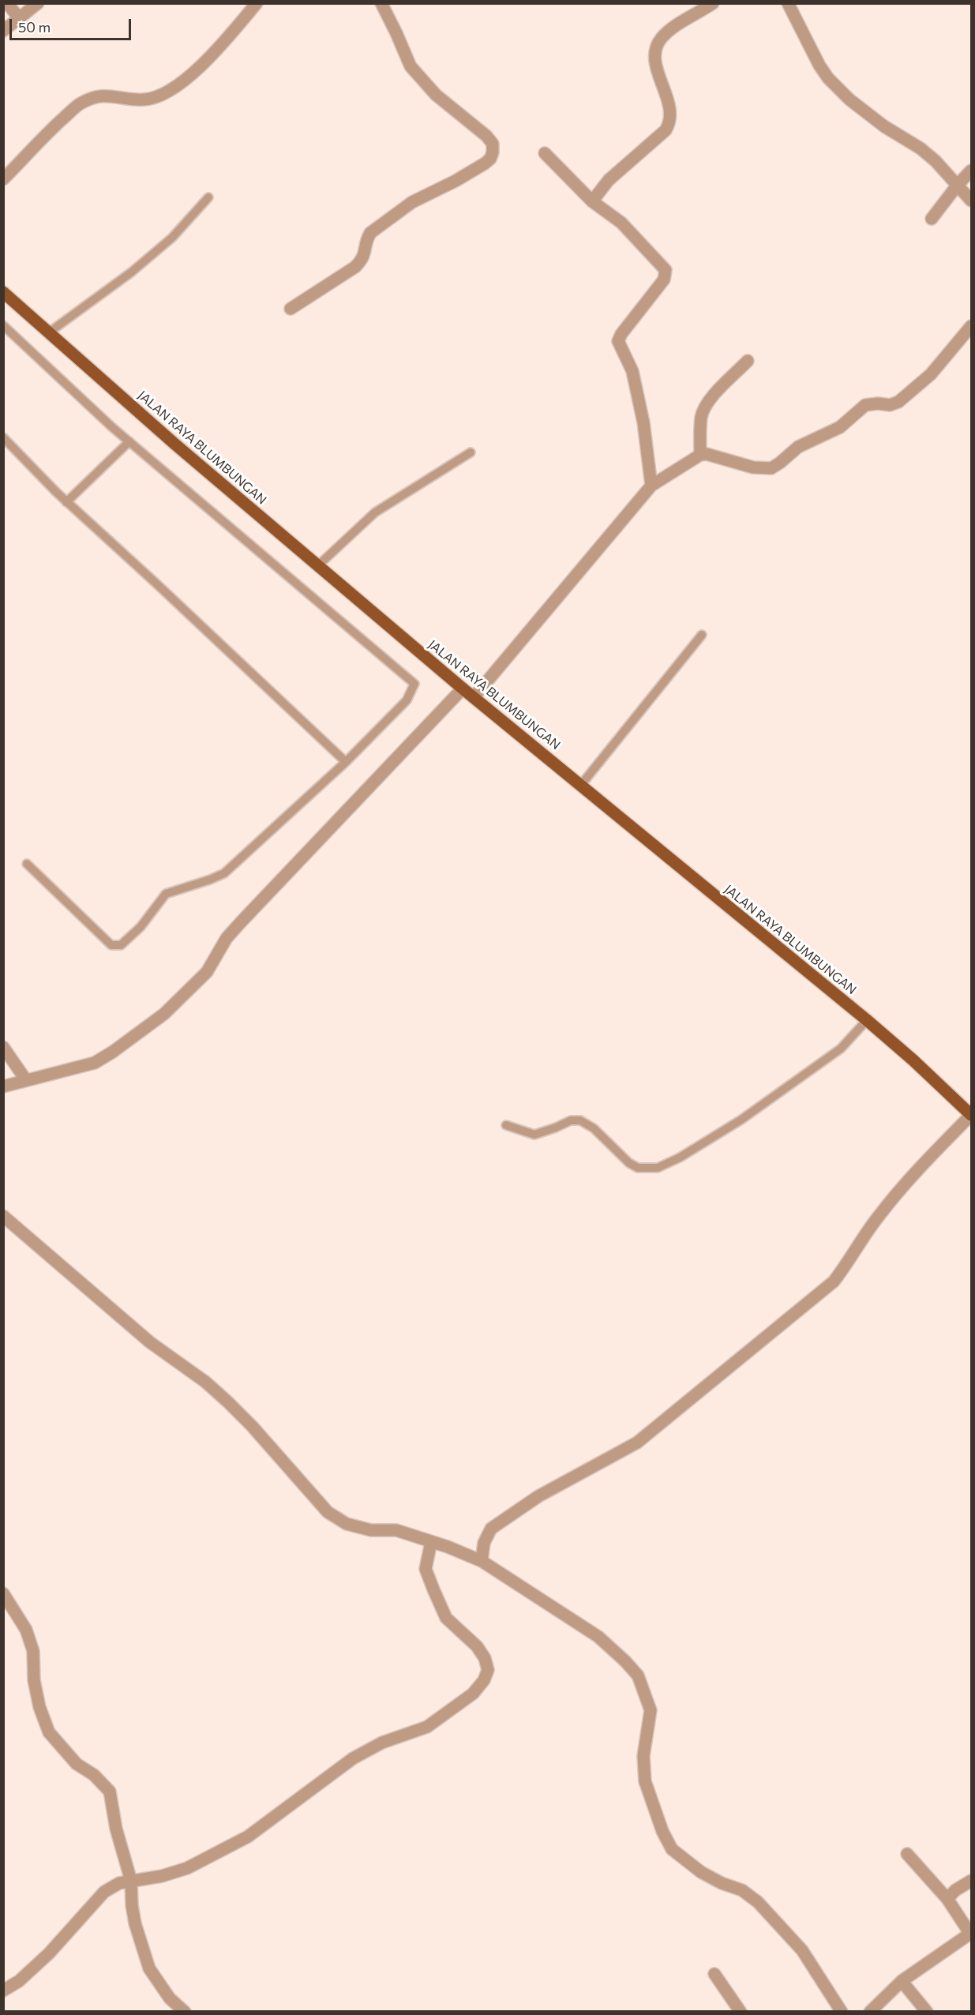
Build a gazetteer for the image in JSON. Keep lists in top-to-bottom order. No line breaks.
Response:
{"streets":{"main road":["JALAN RAYA BLUMBUNGAN"]},"scale_bar":"50 m"}
